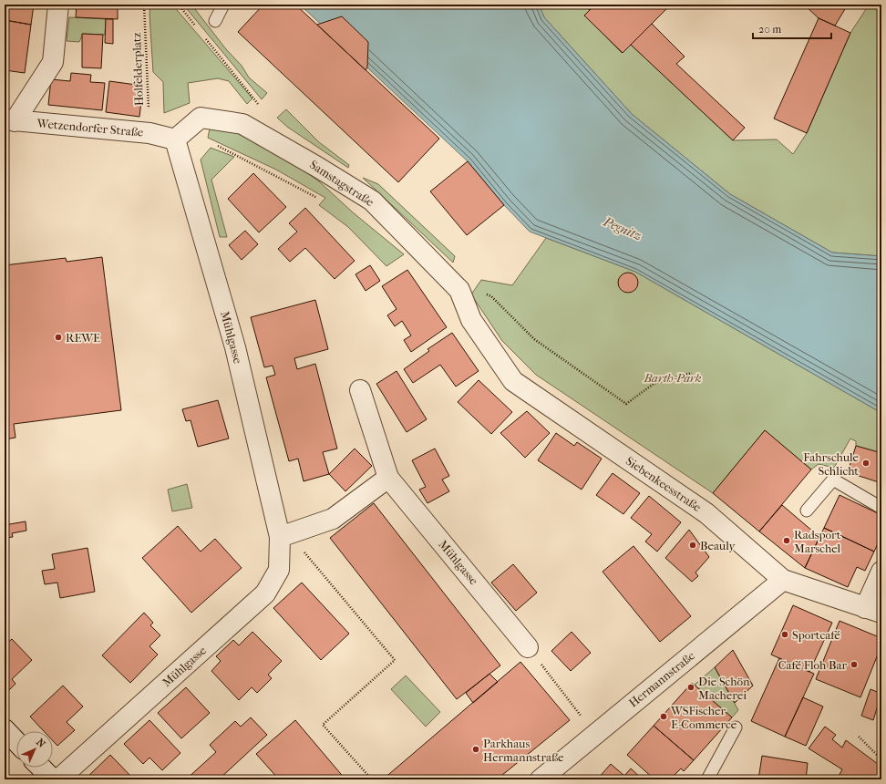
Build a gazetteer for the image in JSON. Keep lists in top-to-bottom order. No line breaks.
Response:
{"streets":{"street":["Wetzendorfer Straße","Samstagstraße","Mühlgasse","Siebenkeesstraße","Hermannstraße"],"path":["Holfelderplatz"]},"crossings":[["Holfelderplatz","Wetzendorfer Straße"],["Wetzendorfer Straße","Samstagstraße"],["Wetzendorfer Straße","Mühlgasse"],["Samstagstraße","Mühlgasse"],["Samstagstraße","Siebenkeesstraße"],["Siebenkeesstraße","Hermannstraße"]],"water":["Pegnitz"],"parks":["Barth-Park"],"places":["REWE","Fahrschule Schlicht","Radsport Marschel","Beauly","Sportcafé","Café Floh Bar","Die Schön Macherei","WSFischer E-Commerce","Parkhaus Hermannstraße"],"scale_bar":"20 m","north":"top right"}
